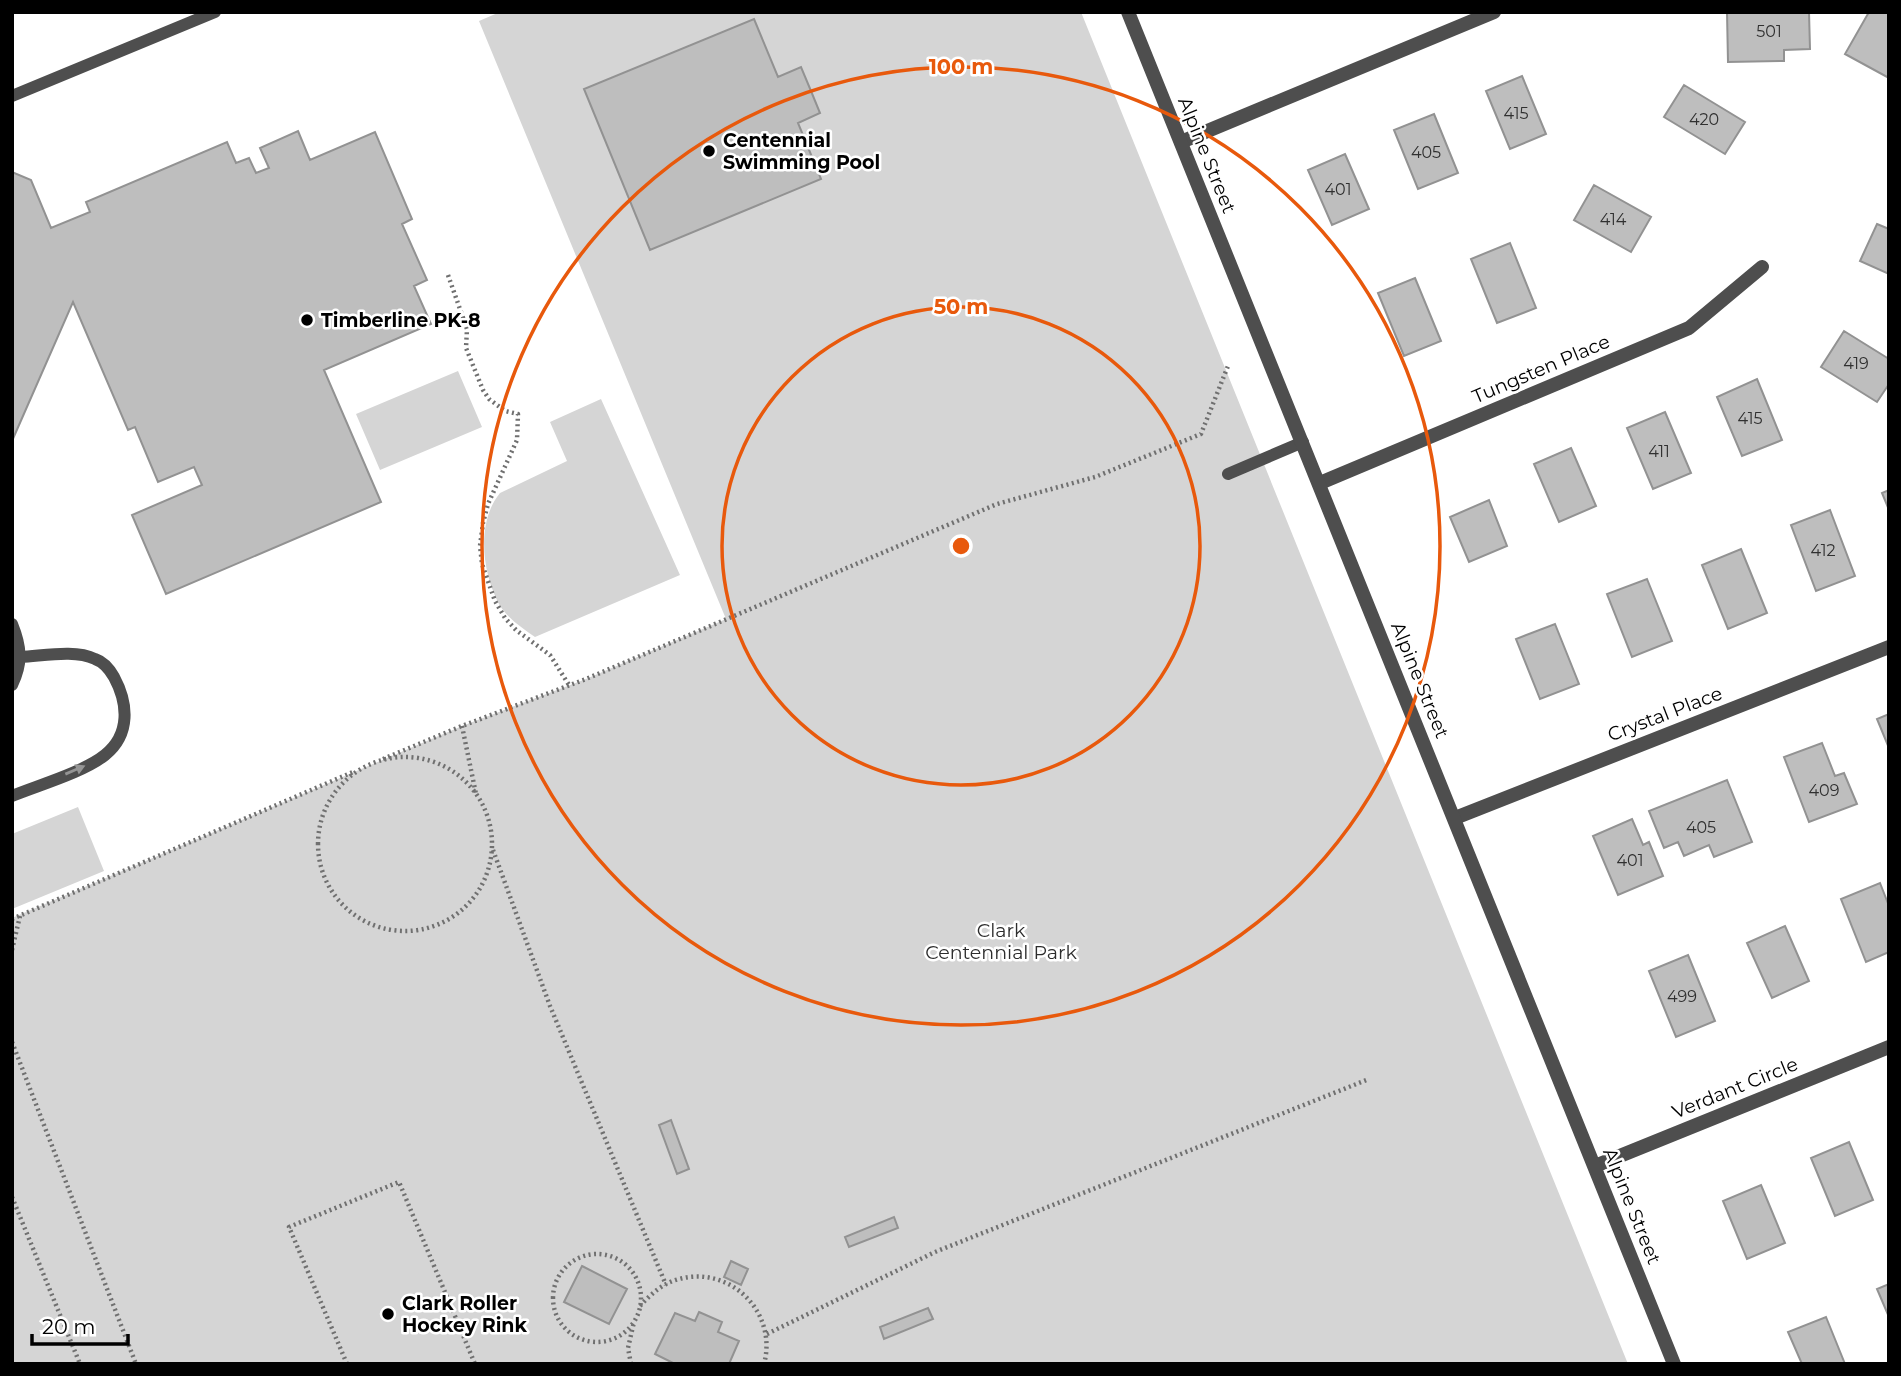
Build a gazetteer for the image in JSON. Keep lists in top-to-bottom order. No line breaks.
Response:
{"streets":{"street":["Alpine Street","Tungsten Place","Crystal Place","Verdant Circle"]},"crossings":[["Alpine Street","Tungsten Place"],["Alpine Street","Crystal Place"],["Alpine Street","Verdant Circle"]],"parks":["Clark Centennial Park"],"places":["Centennial Swimming Pool","Timberline PK-8","Clark Roller Hockey Rink"],"house_numbers":["501","415","420","405","401","414","419","415","411","412","409","405","401","499"],"scale_bar":"20 m","rings":["100 m","50 m"]}
